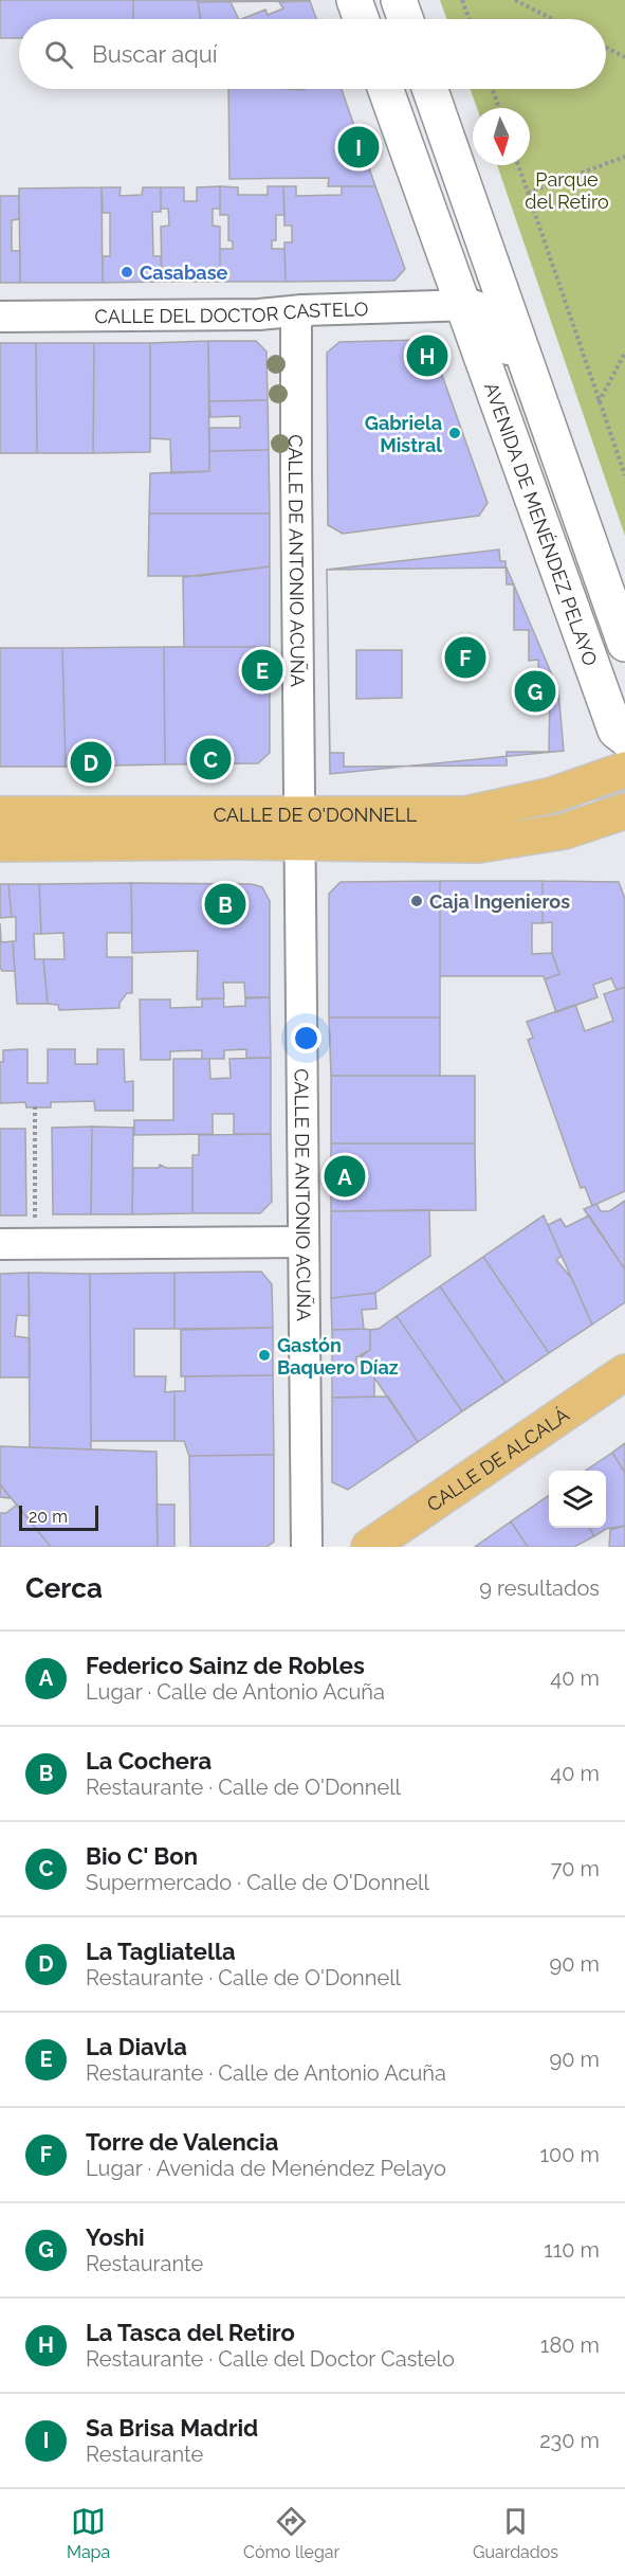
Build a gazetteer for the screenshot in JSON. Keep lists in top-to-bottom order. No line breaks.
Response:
{"streets":{"main road":["AVENIDA DE MENÉNDEZ PELAYO","CALLE DE O'DONNELL","CALLE DE ALCALÁ"],"street":["CALLE DEL DOCTOR CASTELO","CALLE DE ANTONIO ACUÑA"]},"crossings":[["CALLE DEL DOCTOR CASTELO","AVENIDA DE MENÉNDEZ PELAYO"],["CALLE DEL DOCTOR CASTELO","CALLE DE ANTONIO ACUÑA"],["CALLE DE ANTONIO ACUÑA","CALLE DE O'DONNELL"]],"parks":["Parque del Retiro"],"places":["Casabase","Gabriela Mistral","Caja Ingenieros","Gastón Baquero Díaz"],"scale_bar":"20 m","north":"bottom","page":{"search":"Buscar aquí","pins":["I","H","F","E","G","C","D","B","A"],"scale":"20 m","heading":["Cerca","9 resultados"],"list":[{"mark":"A","name":"Federico Sainz de Robles","note":"Lugar · Calle de Antonio Acuña","value":"40 m"},{"mark":"B","name":"La Cochera","note":"Restaurante · Calle de O'Donnell","value":"40 m"},{"mark":"C","name":"Bio C' Bon","note":"Supermercado · Calle de O'Donnell","value":"70 m"},{"mark":"D","name":"La Tagliatella","note":"Restaurante · Calle de O'Donnell","value":"90 m"},{"mark":"E","name":"La Diavla","note":"Restaurante · Calle de Antonio Acuña","value":"90 m"},{"mark":"F","name":"Torre de Valencia","note":"Lugar · Avenida de Menéndez Pelayo","value":"100 m"},{"mark":"G","name":"Yoshi","note":"Restaurante","value":"110 m"},{"mark":"H","name":"La Tasca del Retiro","note":"Restaurante · Calle del Doctor Castelo","value":"180 m"},{"mark":"I","name":"Sa Brisa Madrid","note":"Restaurante","value":"230 m"}],"nav":["Mapa","Cómo llegar","Guardados"]}}
